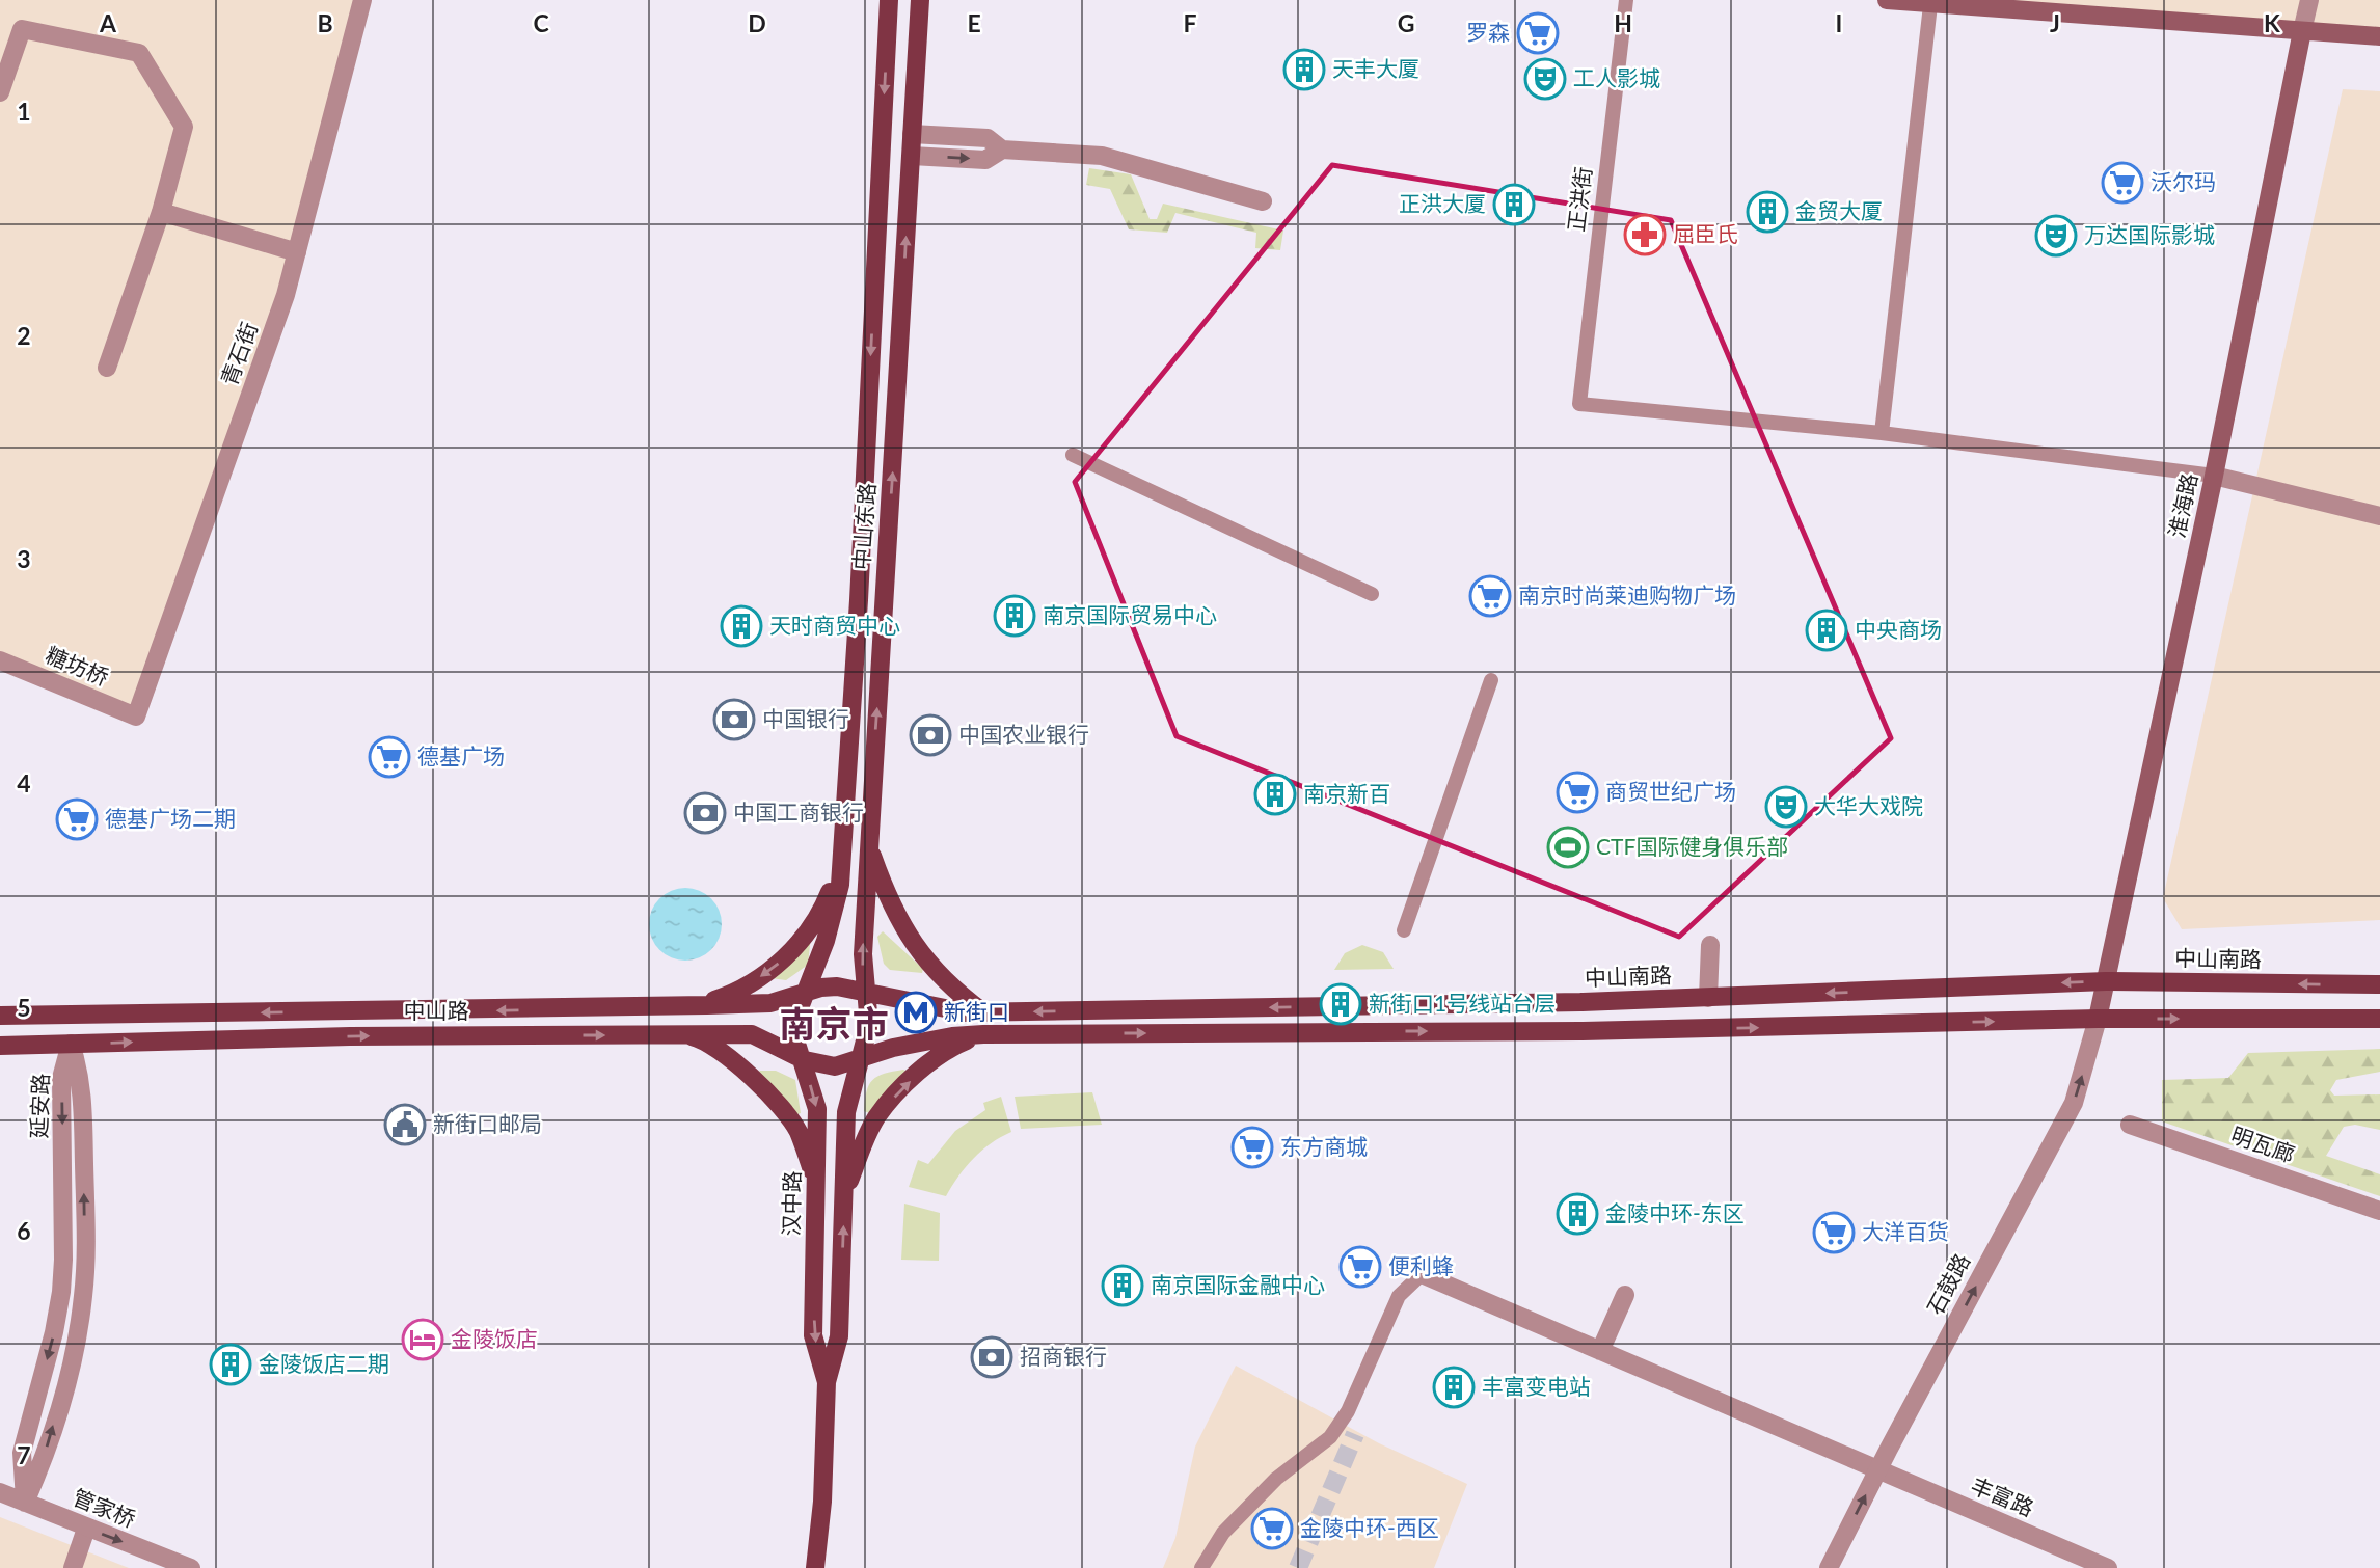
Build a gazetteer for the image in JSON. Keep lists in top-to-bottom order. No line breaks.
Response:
{"streets":{"main road":["淮海路","中山东路","中山南路","中山路","汉中路"],"street":["正洪街","青石街","糖坊桥","延安路","明瓦廊","石鼓路","丰富路","管家桥"]},"crossings":[["青石街","糖坊桥"],["淮海路","中山南路"],["淮海路","石鼓路"],["中山东路","中山南路"],["中山东路","中山路"],["中山东路","汉中路"],["中山南路","中山路"],["中山南路","汉中路"],["中山路","延安路"],["中山路","汉中路"],["延安路","管家桥"],["石鼓路","丰富路"]],"one_way":["石鼓路","管家桥"],"districts":["南京市"],"places":{"supermarket":["罗森","沃尔玛","南京时尚莱迪购物广场","德基广场","商贸世纪广场","德基广场二期","东方商城","大洋百货","便利蜂","金陵中环-西区"],"building":["天丰大厦","正洪大厦","金贸大厦","南京国际贸易中心","天时商贸中心","中央商场","南京新百","新街口1号线站台层","金陵中环-东区","南京国际金融中心","金陵饭店二期","丰富变电站"],"theatre":["工人影城","万达国际影城","大华大戏院"],"pharmacy":["屈臣氏"],"bank":["中国银行","中国农业银行","中国工商银行","招商银行"],"sports":["CTF国际健身俱乐部"],"metro station":["新街口"],"public building":["新街口邮局"],"hotel":["金陵饭店"]},"grid":{"columns":["A","B","C","D","E","F","G","H","I","J","K"],"rows":["1","2","3","4","5","6","7"]}}
